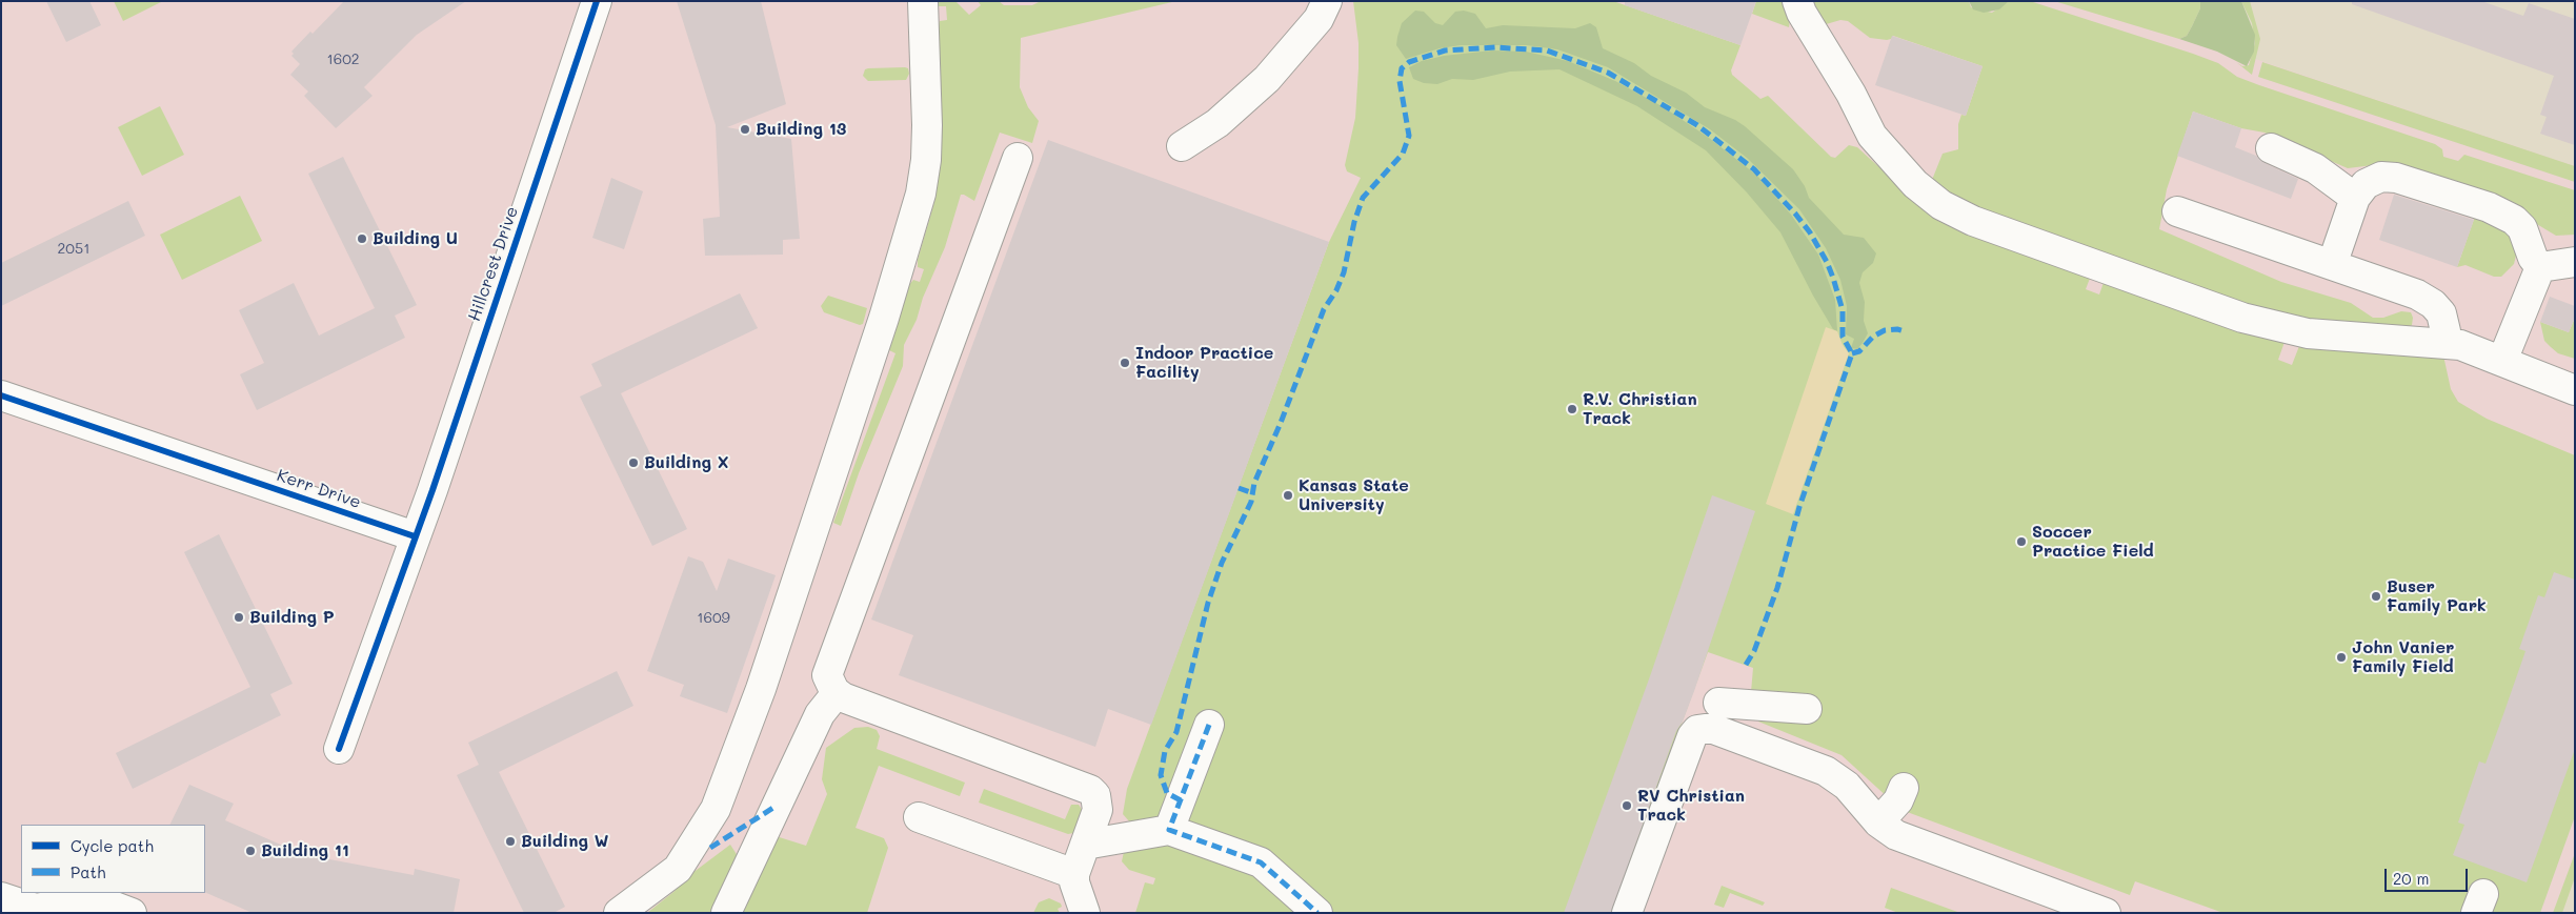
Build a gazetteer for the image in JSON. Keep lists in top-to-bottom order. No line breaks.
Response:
{"streets":{"street":["Hillcrest Drive","Kerr Drive"]},"crossings":[["Hillcrest Drive","Kerr Drive"]],"places":["Building 13","Building U","Indoor Practice Facility","R.V. Christian Track","Building X","Kansas State University","Soccer Practice Field","Buser Family Park","Building P","John Vanier Family Field","RV Christian Track","Building W","Building 11"],"house_numbers":["1602","2051","1609"],"legend":["Cycle path","Path"],"scale_bar":"20 m"}
